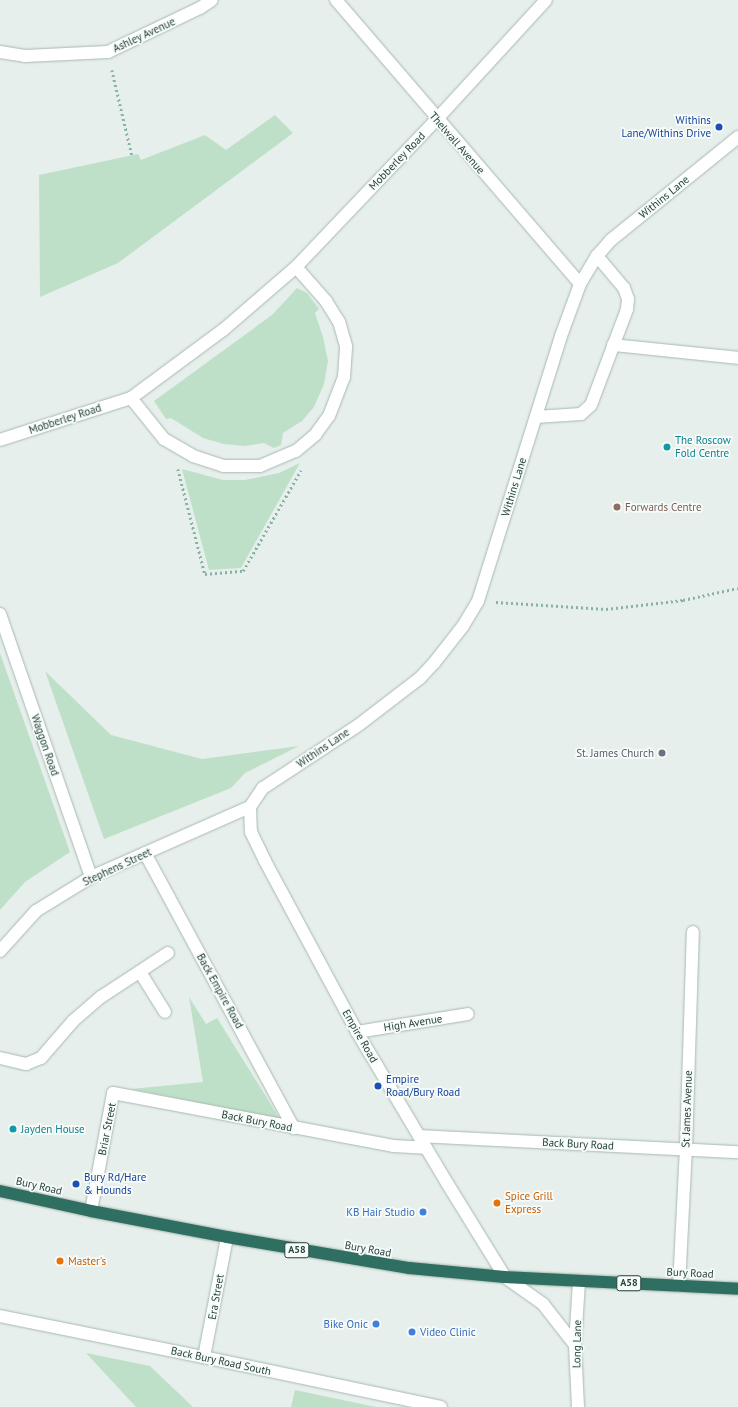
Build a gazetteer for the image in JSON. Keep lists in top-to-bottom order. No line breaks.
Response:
{"streets":{"highway":["Bury Road","A58"],"street":["Ashley Avenue","Thelwall Avenue","Mobberley Road","Withins Lane","Waggon Road","Stephens Street","Back Empire Road","High Avenue","Empire Road","St James Avenue","Back Bury Road","Briar Street","Era Street","Long Lane","Back Bury Road South"]},"crossings":[["Thelwall Avenue","Mobberley Road"],["Thelwall Avenue","Withins Lane"],["Withins Lane","Stephens Street"],["Withins Lane","Empire Road"],["Waggon Road","Stephens Street"],["Stephens Street","Back Empire Road"],["Stephens Street","Empire Road"],["Back Empire Road","Back Bury Road"],["High Avenue","Empire Road"],["Empire Road","Back Bury Road"],["Empire Road","Bury Road"],["St James Avenue","Back Bury Road"],["St James Avenue","Bury Road"],["Back Bury Road","Briar Street"],["Briar Street","Bury Road"],["Bury Road","Era Street"],["Bury Road","Long Lane"],["Era Street","Back Bury Road South"]],"places":["Withins Lane/Withins Drive","The Roscow Fold Centre","Forwards Centre","St. James Church","Empire Road/Bury Road","Jayden House","Bury Rd/Hare & Hounds","Spice Grill Express","KB Hair Studio","Master's","Bike Onic","Video Clinic"]}
